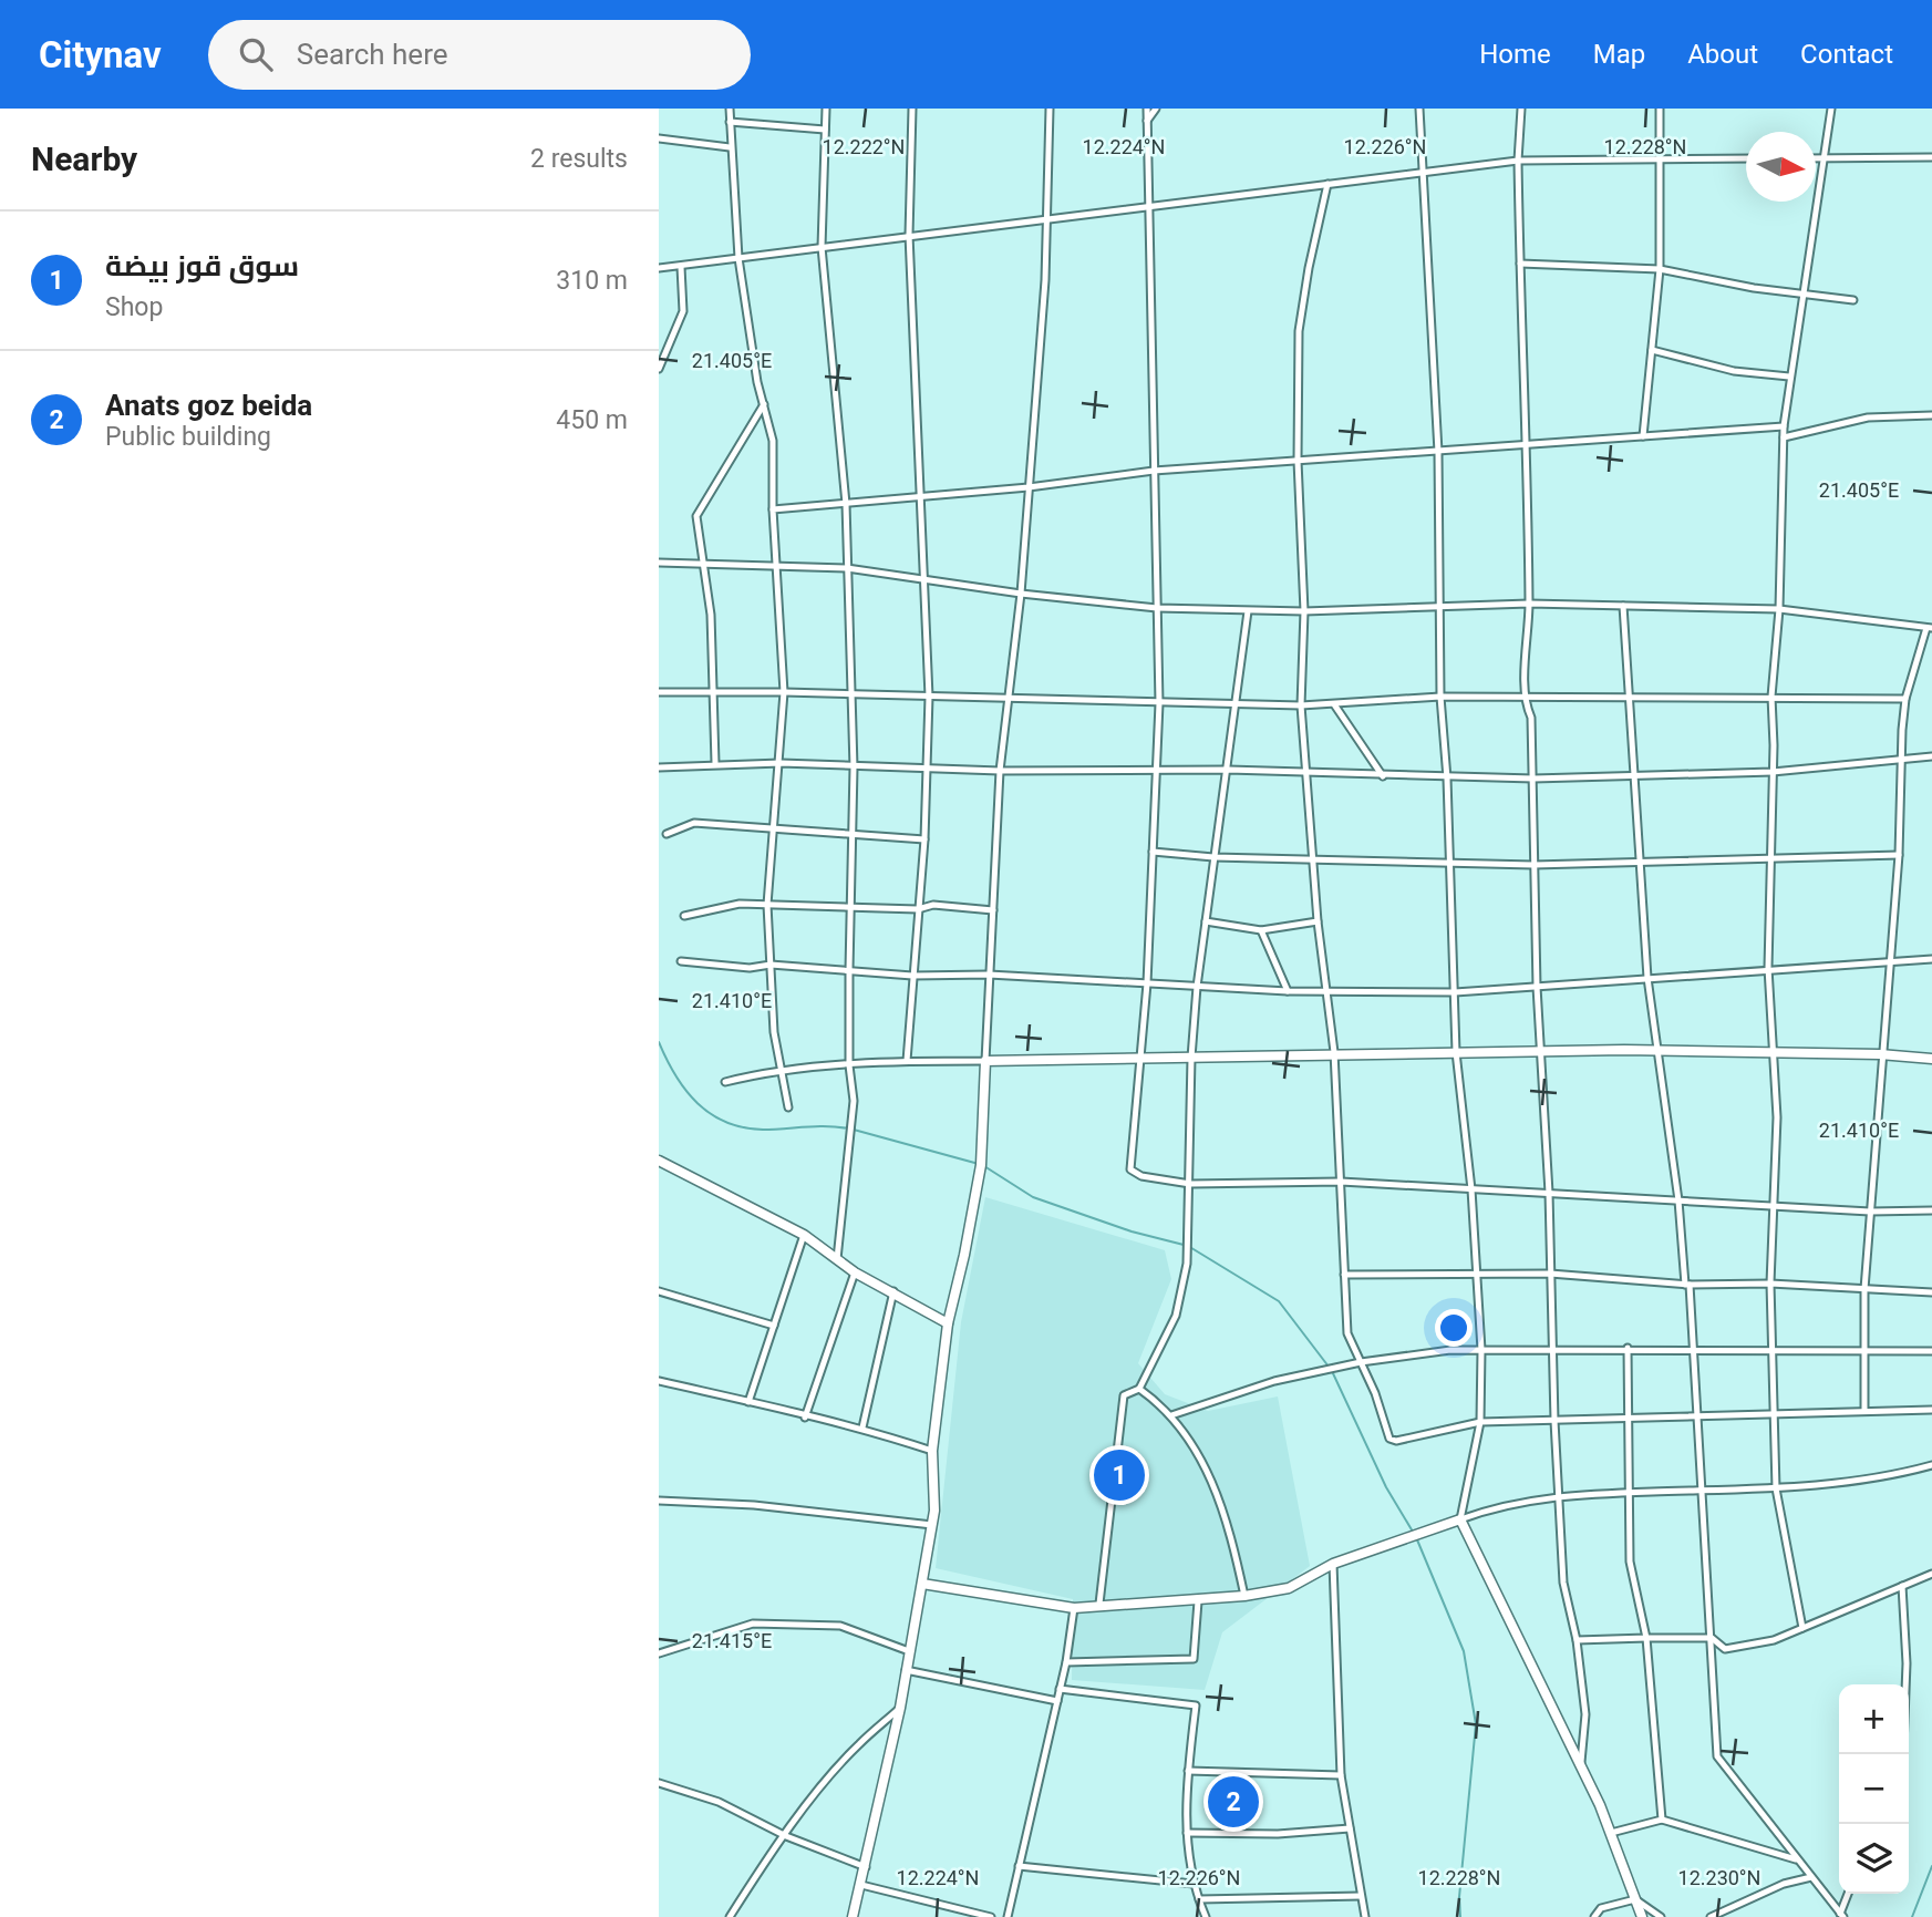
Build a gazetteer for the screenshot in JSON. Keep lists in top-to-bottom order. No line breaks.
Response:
{"north":"right","page":{"header":"Citynav","search":"Search here","nav":["Home","Map","About","Contact"],"heading":["Nearby","2 results"],"list":[{"mark":"1","name":"سوق قوز بيضة","note":"Shop","value":"310 m"},{"mark":"2","name":"Anats goz beida","note":"Public building","value":"450 m"}],"pins":["1","2"],"map_buttons":["+","−"]},"coordinates":["12.222°N","12.224°N","12.226°N","12.228°N","21.405°E","21.410°E","21.415°E","12.230°N"]}
